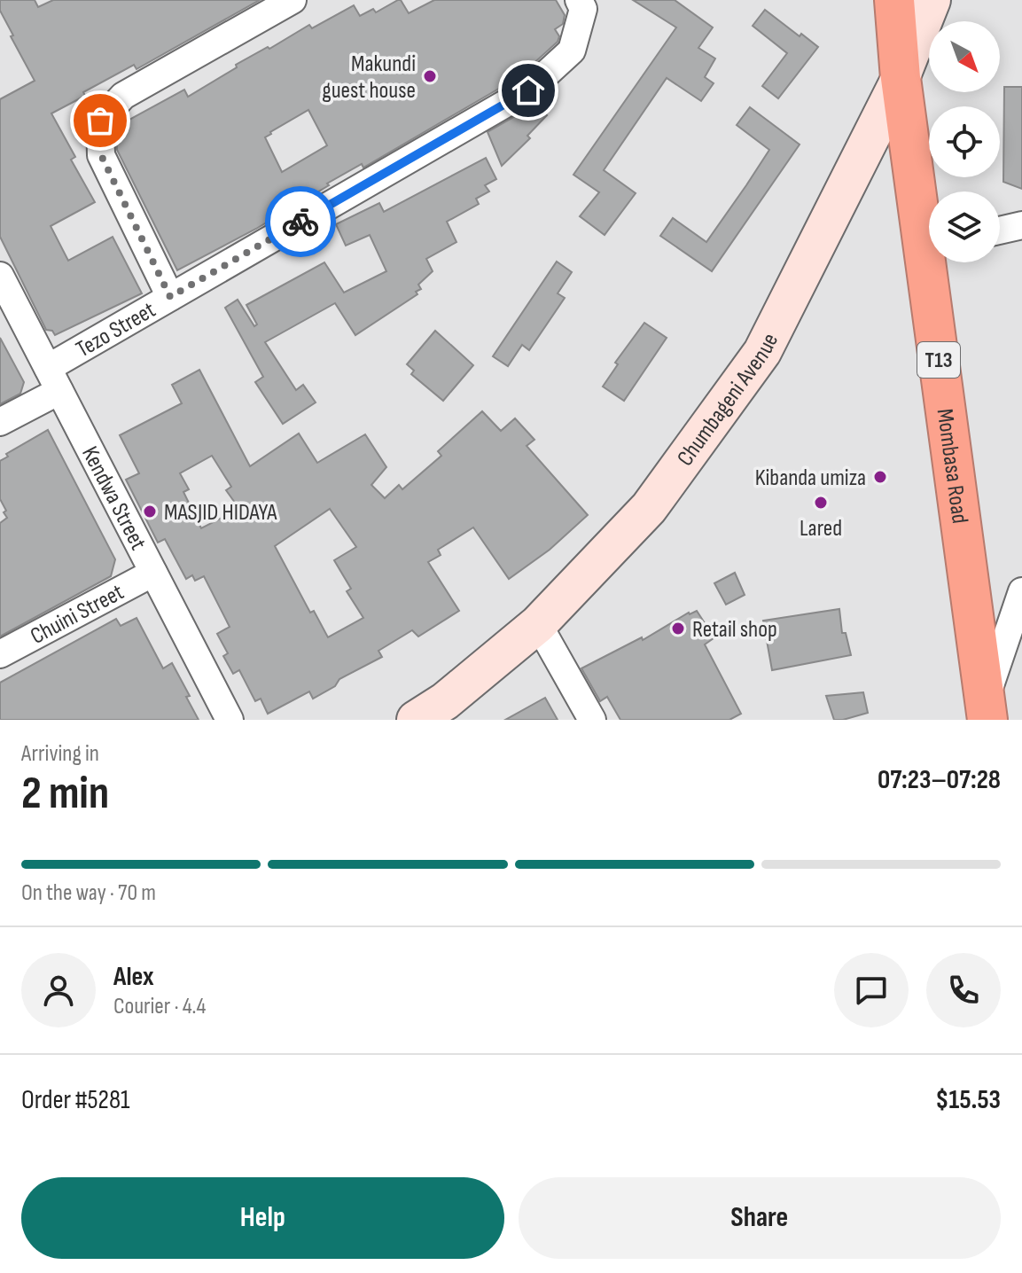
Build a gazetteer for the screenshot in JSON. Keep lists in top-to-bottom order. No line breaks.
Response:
{"streets":{"highway":["T13","Mombasa Road"],"street":["Tezo Street","Chumbageni Avenue","Kendwa Street","Chuini Street"]},"crossings":[["Tezo Street","Kendwa Street"],["Chumbageni Avenue","Mombasa Road"],["Kendwa Street","Chuini Street"]],"places":["Makundi guest house","Kibanda umiza","Lared","MASJID HIDAYA","Retail shop"],"north":"bottom right","page":{"heading":["2 min","Arriving in","07:23–07:28"],"panel":["Alex","Courier · 4.4","Order #5281","$15.53"],"bar":"On the way · 70 m","buttons":["Help","Share"]}}
